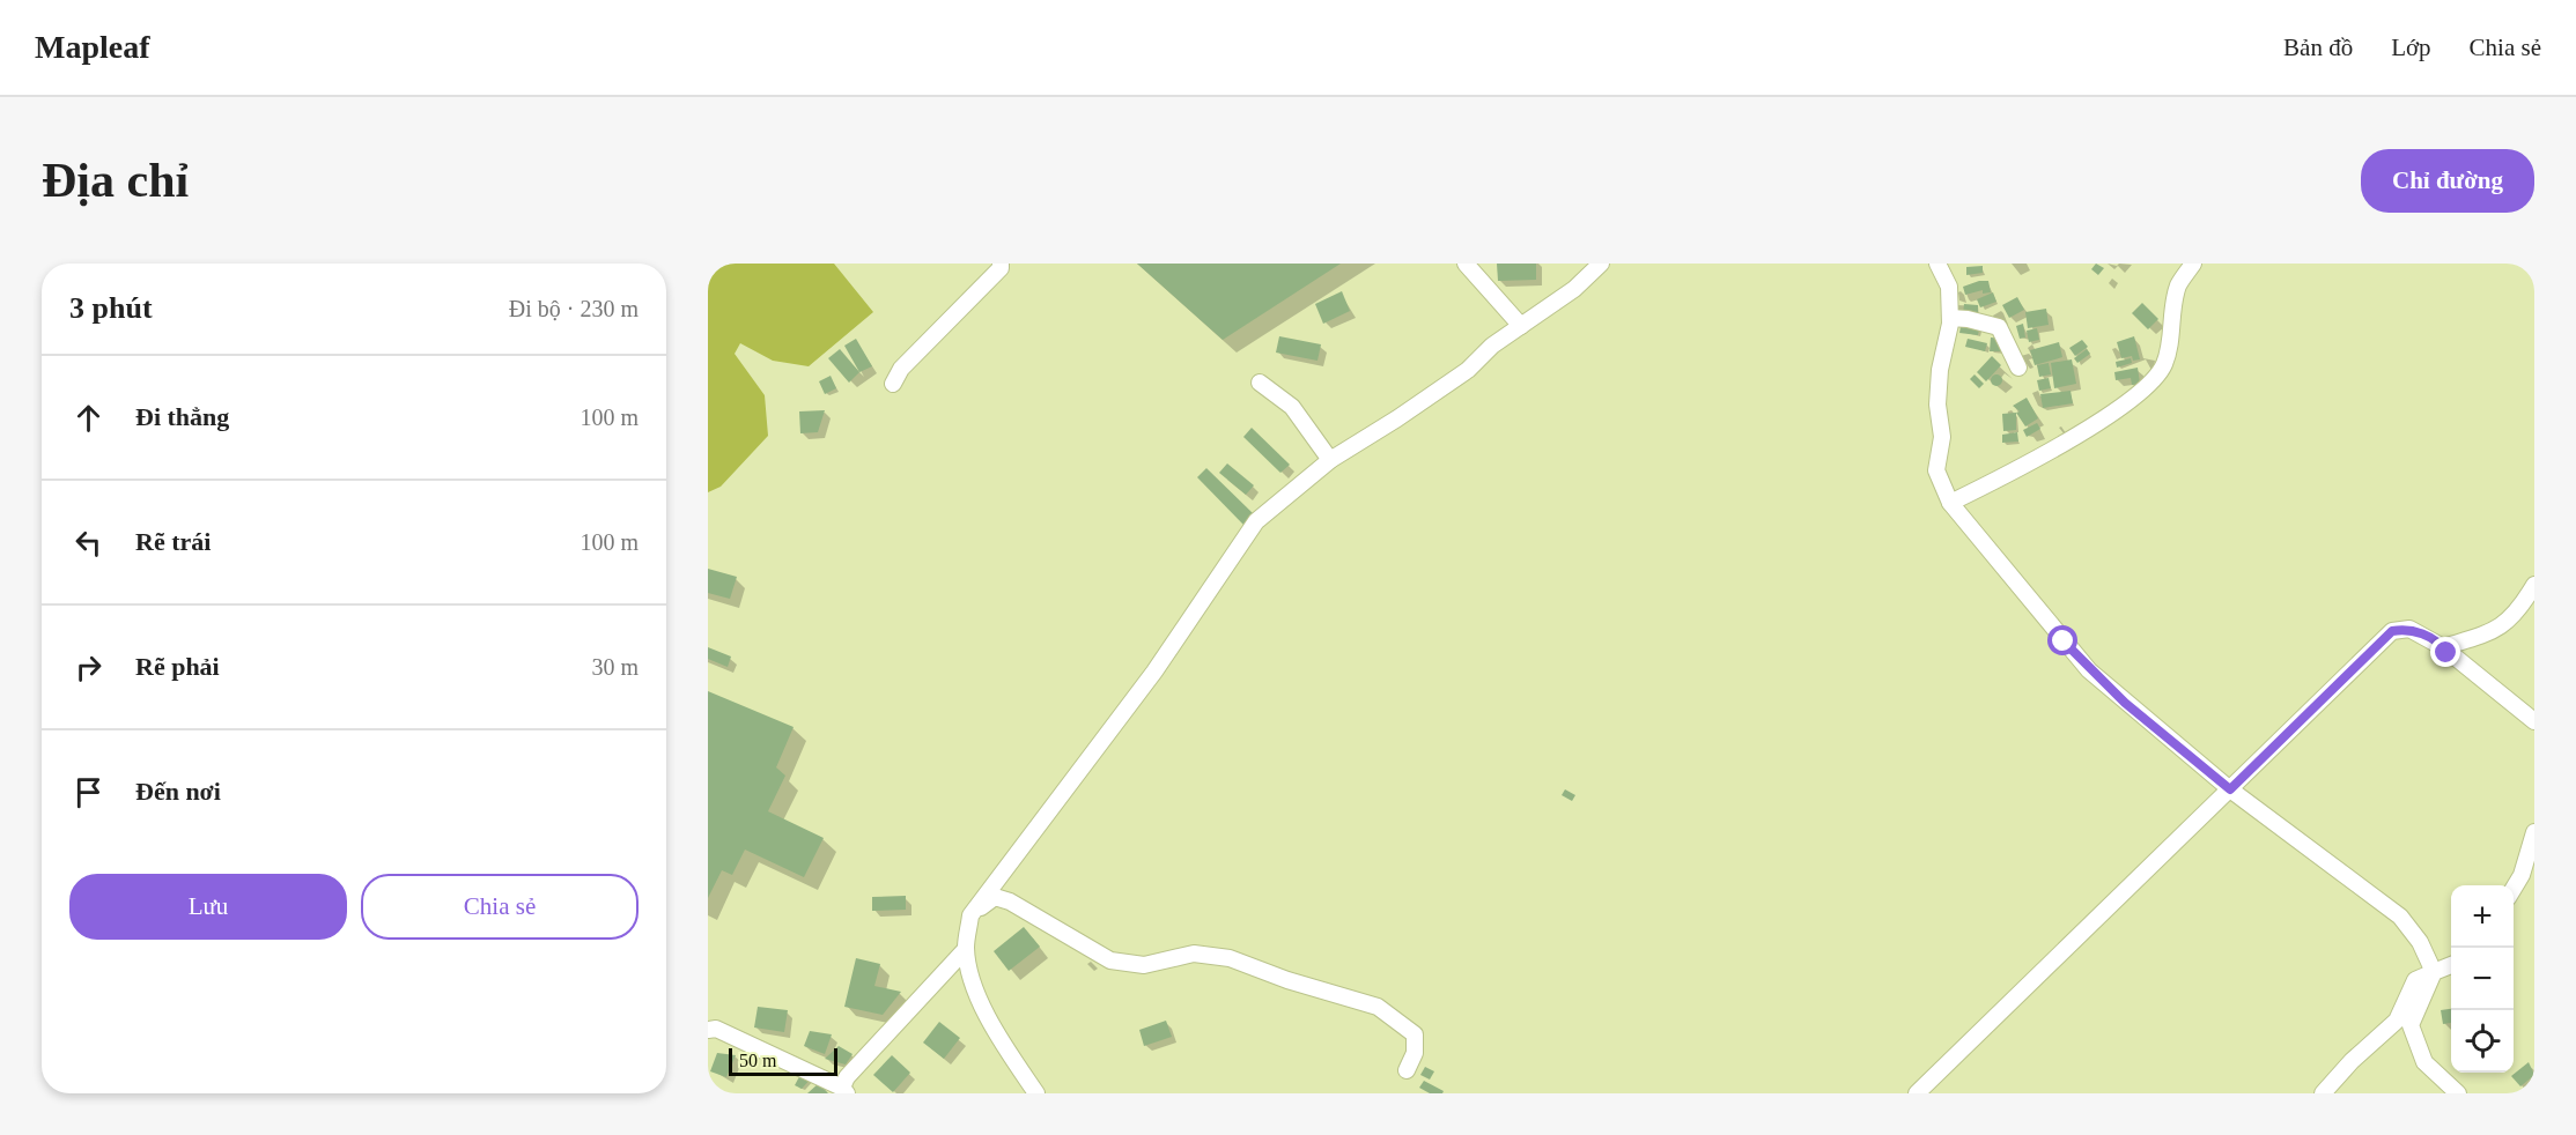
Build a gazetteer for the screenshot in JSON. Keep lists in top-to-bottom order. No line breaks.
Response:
{"scale_bar":"50 m","page":{"header":"Mapleaf","nav":["Bản đồ","Lớp","Chia sẻ"],"buttons":["Chỉ đường",["Lưu","Chia sẻ"]],"title":"Địa chỉ","heading":["3 phút","Đi bộ · 230 m"],"list":[["Đi thẳng","100 m"],["Rẽ trái","100 m"],["Rẽ phải","30 m"],"Đến nơi"],"map_buttons":["+","−"],"scale":"50 m"}}
